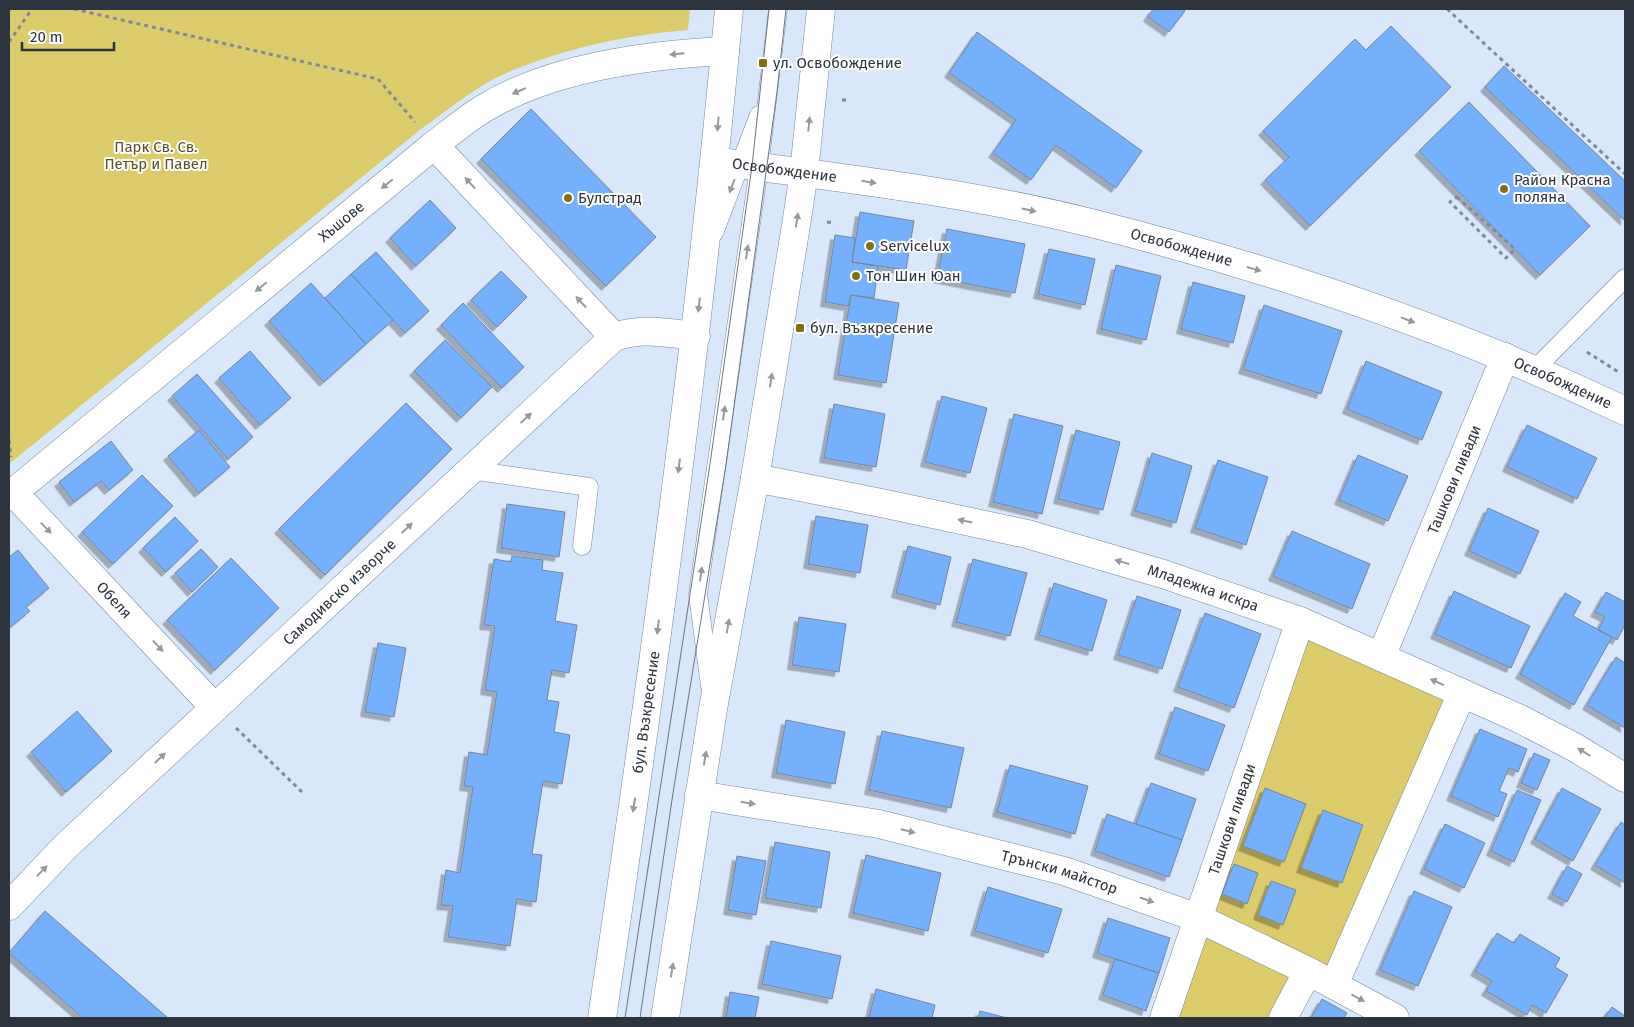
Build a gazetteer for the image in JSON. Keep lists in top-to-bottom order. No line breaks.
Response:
{"streets":{"street":["Освобождение","Хъшове","Ташкови ливади","Младежка искра","Самодивско изворче","Обеля","бул. Възкресение","Трънски майстор"]},"crossings":[["Освобождение","Ташкови ливади"],["Освобождение","бул. Възкресение"],["Хъшове","Обеля"],["Хъшове","бул. Възкресение"],["Ташкови ливади","Младежка искра"],["Ташкови ливади","Трънски майстор"],["Младежка искра","бул. Възкресение"],["Самодивско изворче","Обеля"],["бул. Възкресение","Трънски майстор"]],"one_way":["Освобождение","Хъшове","Младежка искра","Самодивско изворче","Обеля","Трънски майстор"],"parks":["Парк Св. Св. Петър и Павел"],"places":{"transit":["ул. Освобождение","бул. Възкресение"],"other":["Район Красна поляна","Булстрад","Servicelux","Тон Шин Юан"]},"scale_bar":"20 m"}
